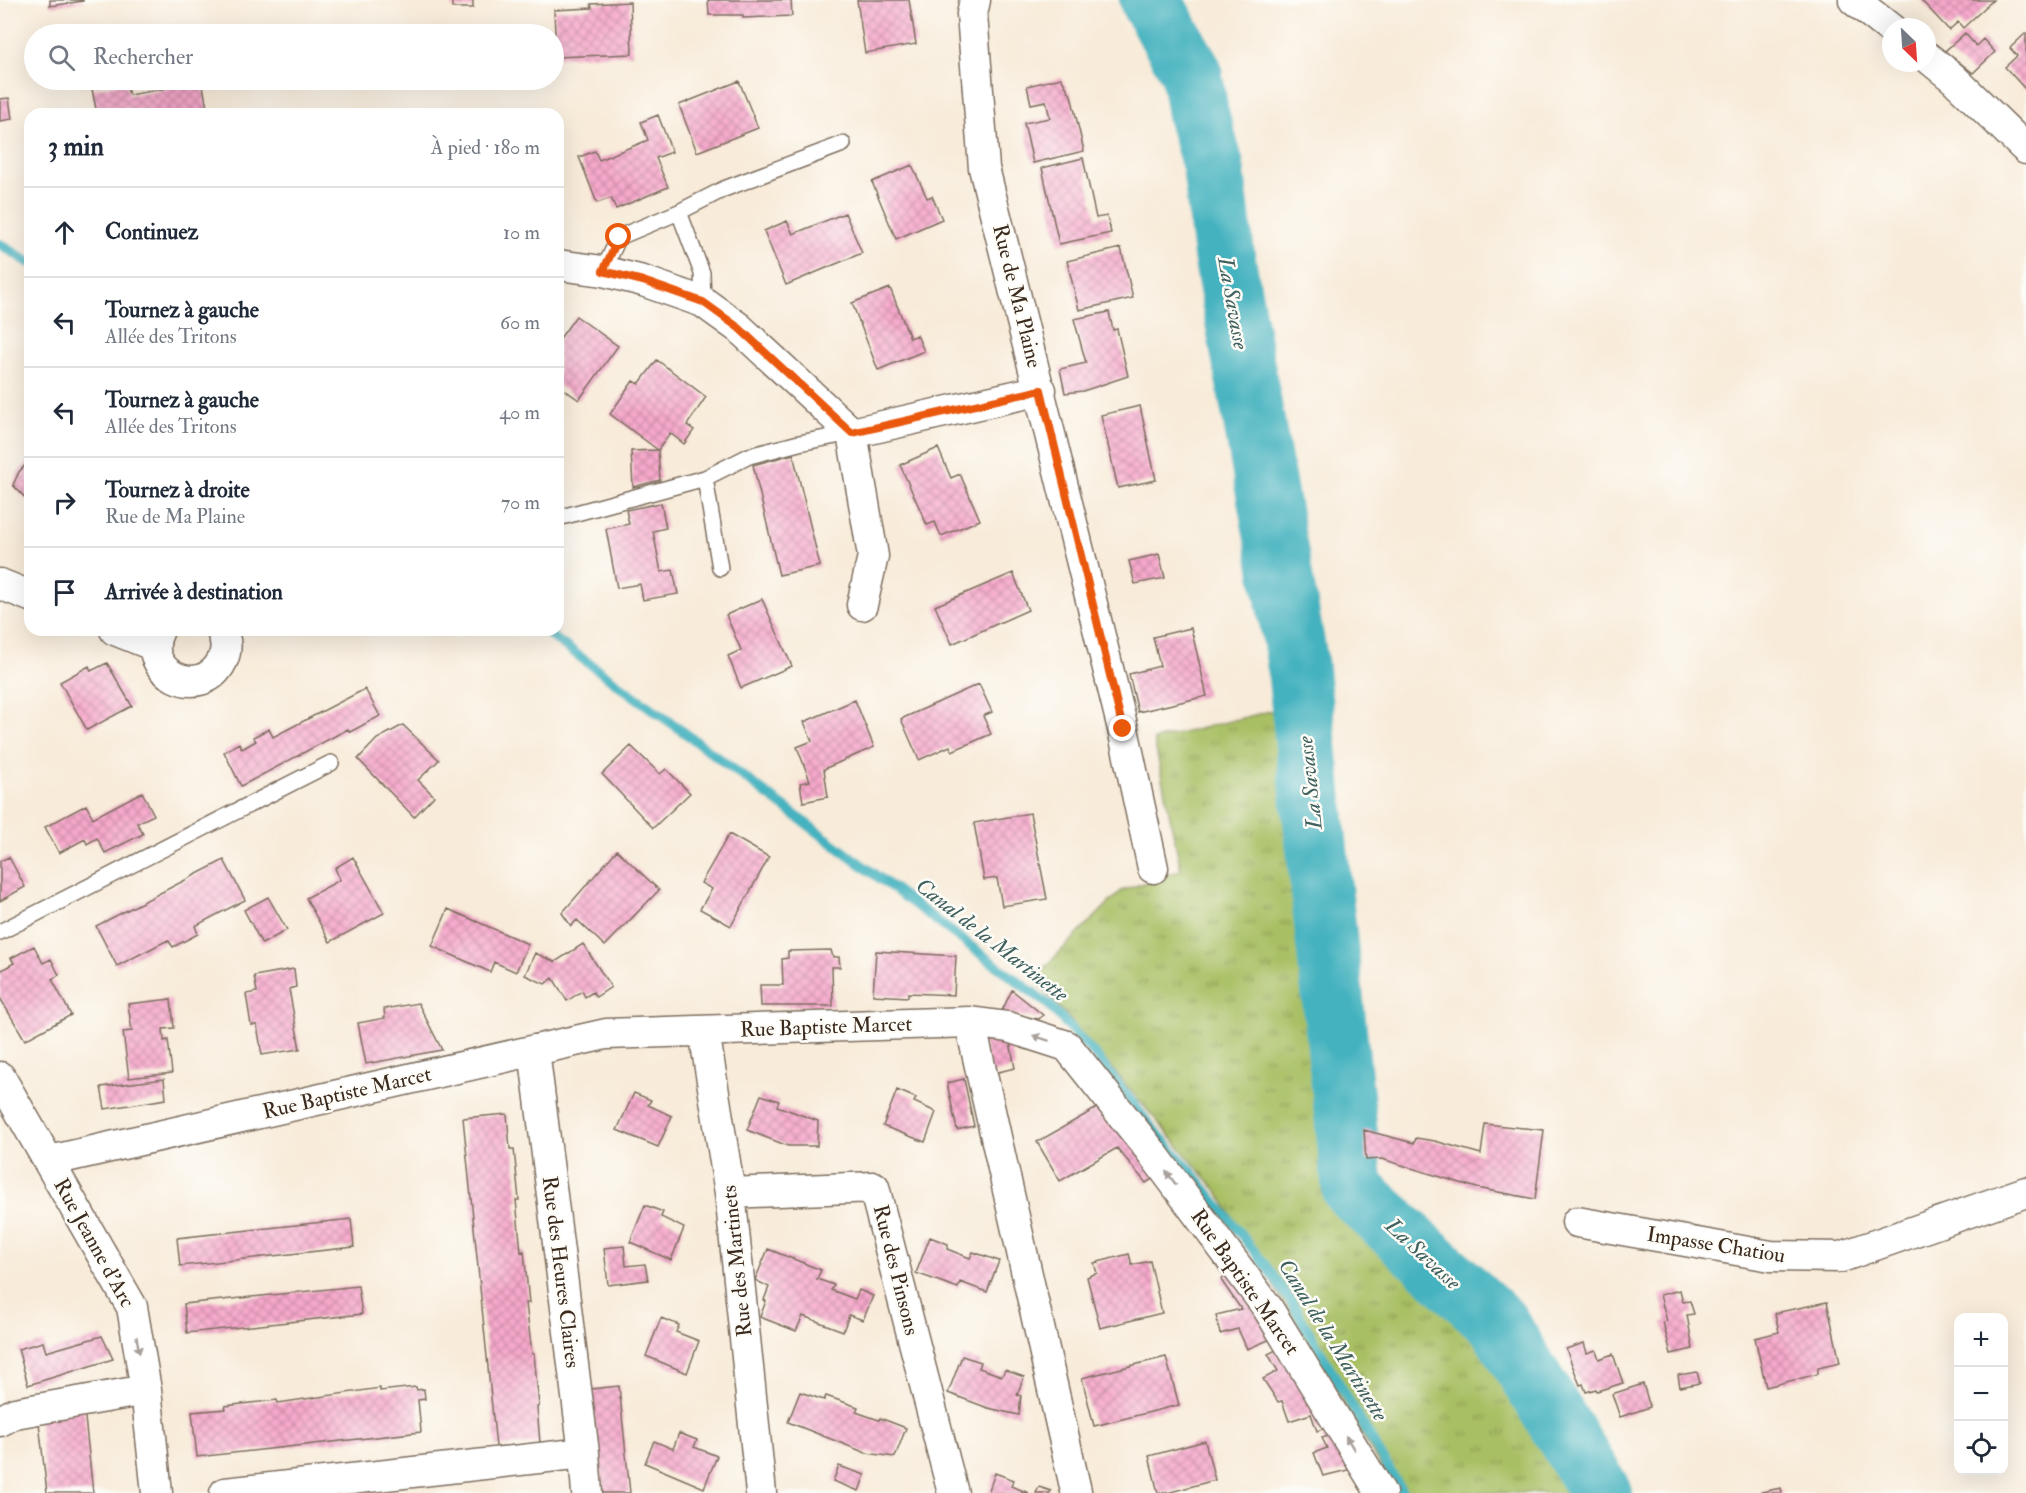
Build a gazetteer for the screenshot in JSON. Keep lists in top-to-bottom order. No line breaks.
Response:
{"streets":{"street":["Rue de Ma Plaine","Rue Baptiste Marcet","Rue Jeanne d'Arc","Impasse Chatiou","Rue des Martinets","Rue des Pinsons","Rue des Heures Claires"]},"crossings":[["Rue Baptiste Marcet","Rue Jeanne d'Arc"],["Rue Baptiste Marcet","Rue des Martinets"],["Rue Baptiste Marcet","Rue des Heures Claires"],["Rue des Martinets","Rue des Pinsons"]],"one_way":["Rue Baptiste Marcet","Rue Jeanne d'Arc"],"water":["La Savasse","Canal de la Martinette"],"north":"bottom right","page":{"search":"Rechercher","heading":["3 min","À pied · 180 m"],"list":[["Continuez","10 m"],["Tournez à gauche","Allée des Tritons","60 m"],["Tournez à gauche","Allée des Tritons","40 m"],["Tournez à droite","Rue de Ma Plaine","70 m"],"Arrivée à destination"],"map_buttons":["+","−"]}}
